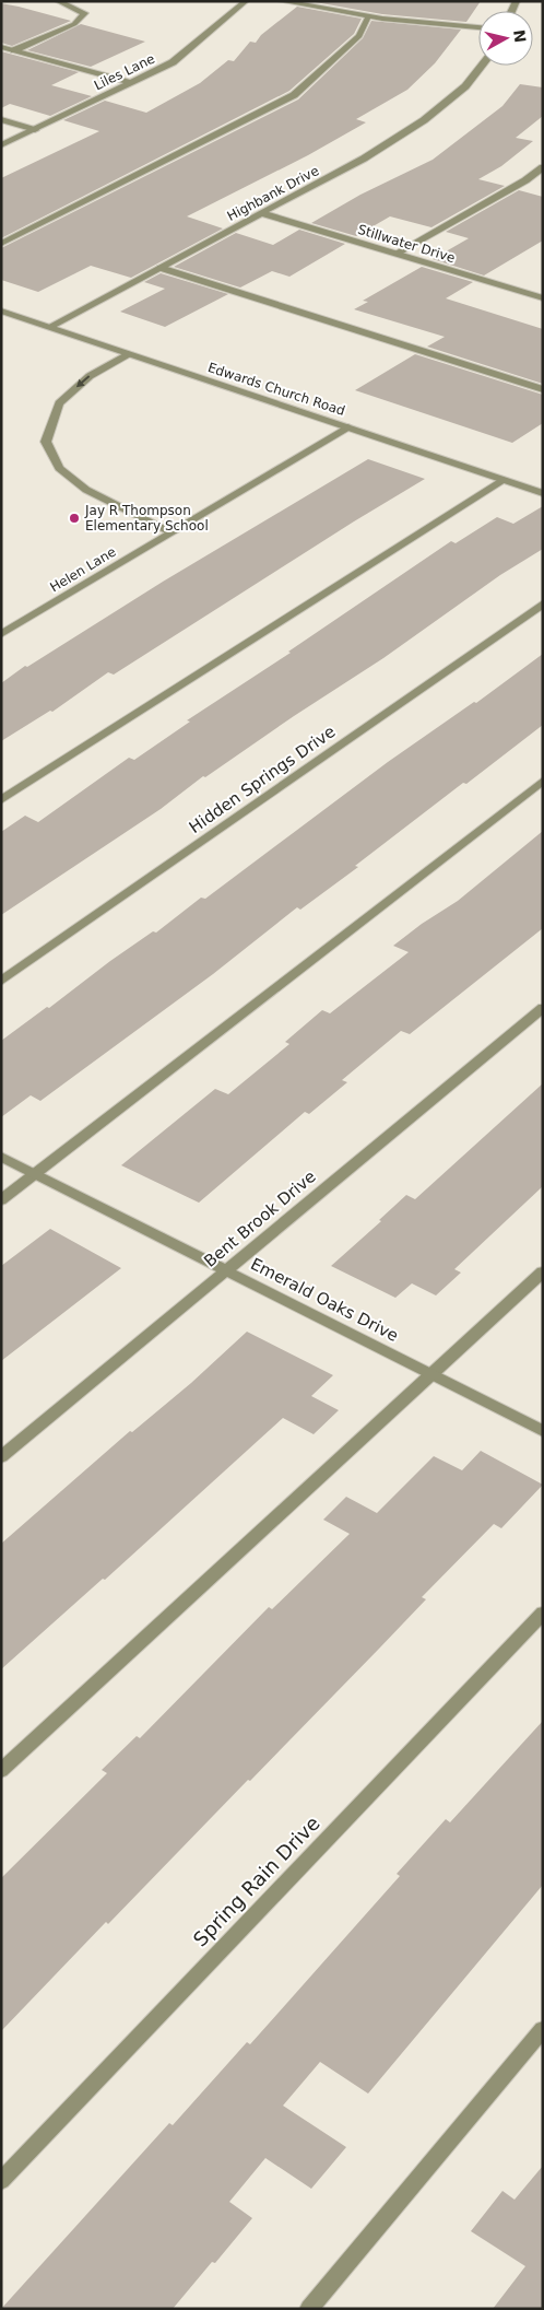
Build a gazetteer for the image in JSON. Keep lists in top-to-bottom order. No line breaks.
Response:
{"streets":{"street":["Liles Lane","Highbank Drive","Stillwater Drive","Edwards Church Road","Helen Lane","Hidden Springs Drive","Bent Brook Drive","Emerald Oaks Drive","Spring Rain Drive"]},"crossings":[["Highbank Drive","Stillwater Drive"],["Highbank Drive","Edwards Church Road"],["Edwards Church Road","Helen Lane"],["Bent Brook Drive","Emerald Oaks Drive"]],"places":["Jay R Thompson Elementary School"],"north":"right"}
